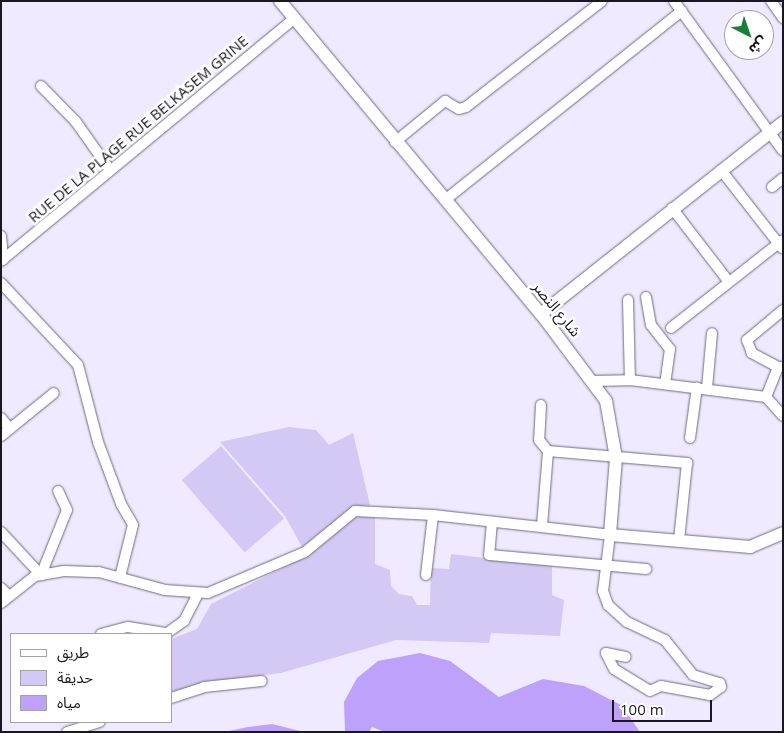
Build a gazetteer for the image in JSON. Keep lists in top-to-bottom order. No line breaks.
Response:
{"streets":{"main road":["شارع النصر"],"street":["RUE DE LA PLAGE RUE BELKASEM GRINE"]},"crossings":[["RUE DE LA PLAGE RUE BELKASEM GRINE","شارع النصر"]],"legend":["طريق","حديقة","مياه"],"scale_bar":"100 m","north":"bottom right"}
